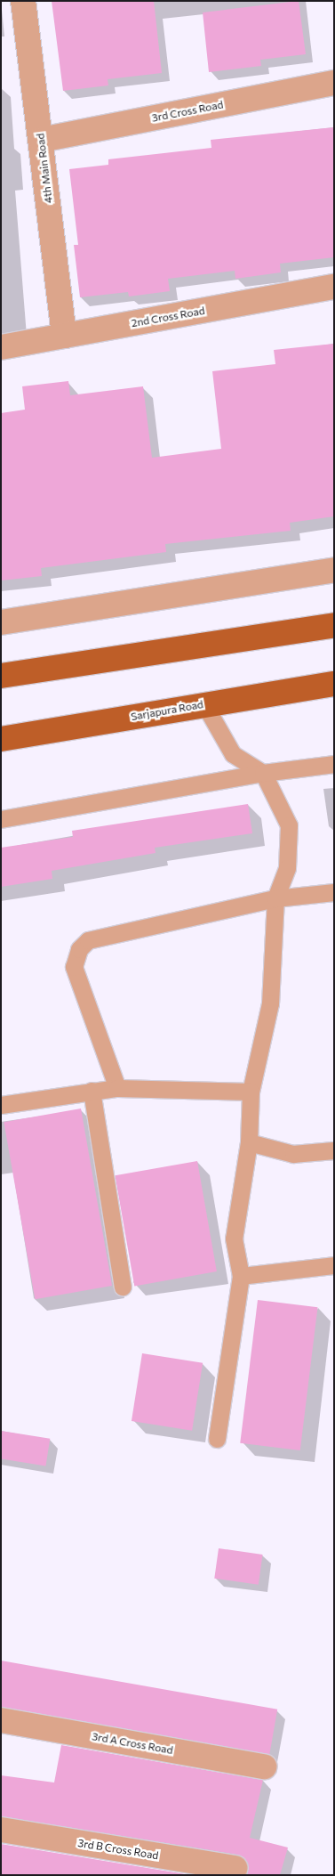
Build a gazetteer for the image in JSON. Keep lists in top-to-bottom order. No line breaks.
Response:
{"streets":{"main road":["Sarjapura Road"],"street":["3rd Cross Road","4th Main Road","2nd Cross Road","3rd A Cross Road","3rd B Cross Road"]},"crossings":[["3rd Cross Road","4th Main Road"],["4th Main Road","2nd Cross Road"]]}
